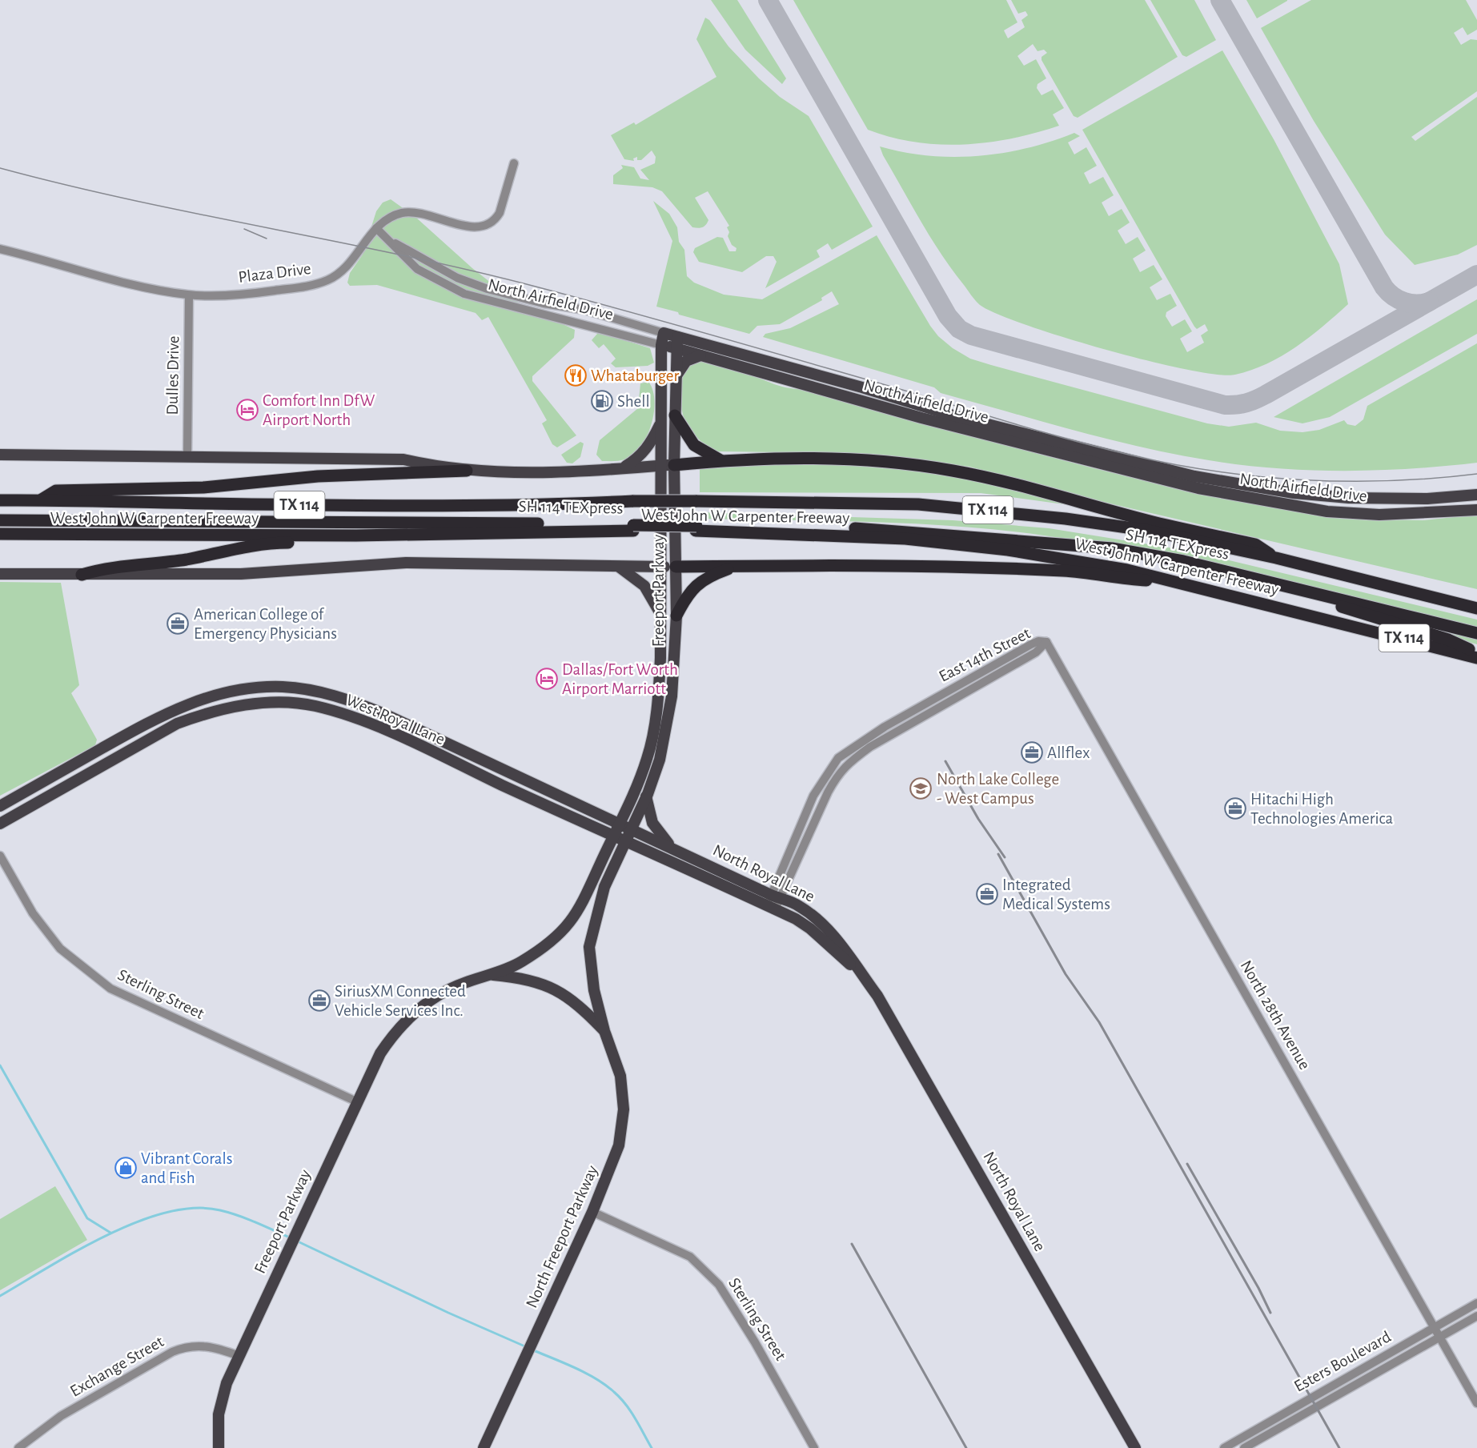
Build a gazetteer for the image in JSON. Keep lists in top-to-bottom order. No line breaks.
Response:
{"streets":{"highway":["TX 114","SH 114 TEXpress","West John W Carpenter Freeway"],"main road":["North Airfield Drive","Freeport Parkway","West Royal Lane","North Royal Lane","North Freeport Parkway"],"street":["Plaza Drive","Dulles Drive","East 14th Street","Sterling Street","North 28th Avenue","Esters Boulevard","Exchange Street"]},"crossings":[["Plaza Drive","North Airfield Drive"],["Plaza Drive","Dulles Drive"],["North Airfield Drive","Freeport Parkway"],["SH 114 TEXpress","West John W Carpenter Freeway"],["Freeport Parkway","West Royal Lane"],["Freeport Parkway","North Royal Lane"],["Freeport Parkway","Sterling Street"],["Freeport Parkway","North Freeport Parkway"],["Freeport Parkway","Exchange Street"],["East 14th Street","West Royal Lane"],["East 14th Street","North Royal Lane"],["East 14th Street","North 28th Avenue"],["West Royal Lane","North Royal Lane"],["Sterling Street","North Freeport Parkway"],["North 28th Avenue","Esters Boulevard"]],"places":{"restaurant":["Whataburger"],"fuel station":["Shell"],"hotel":["Comfort Inn DfW Airport North","Dallas/Fort Worth Airport Marriott"],"office":["American College of Emergency Physicians","Allflex","Hitachi High Technologies America","Integrated Medical Systems","SiriusXM Connected Vehicle Services Inc."],"school or university":["North Lake College - West Campus"],"shop":["Vibrant Corals and Fish"]}}
